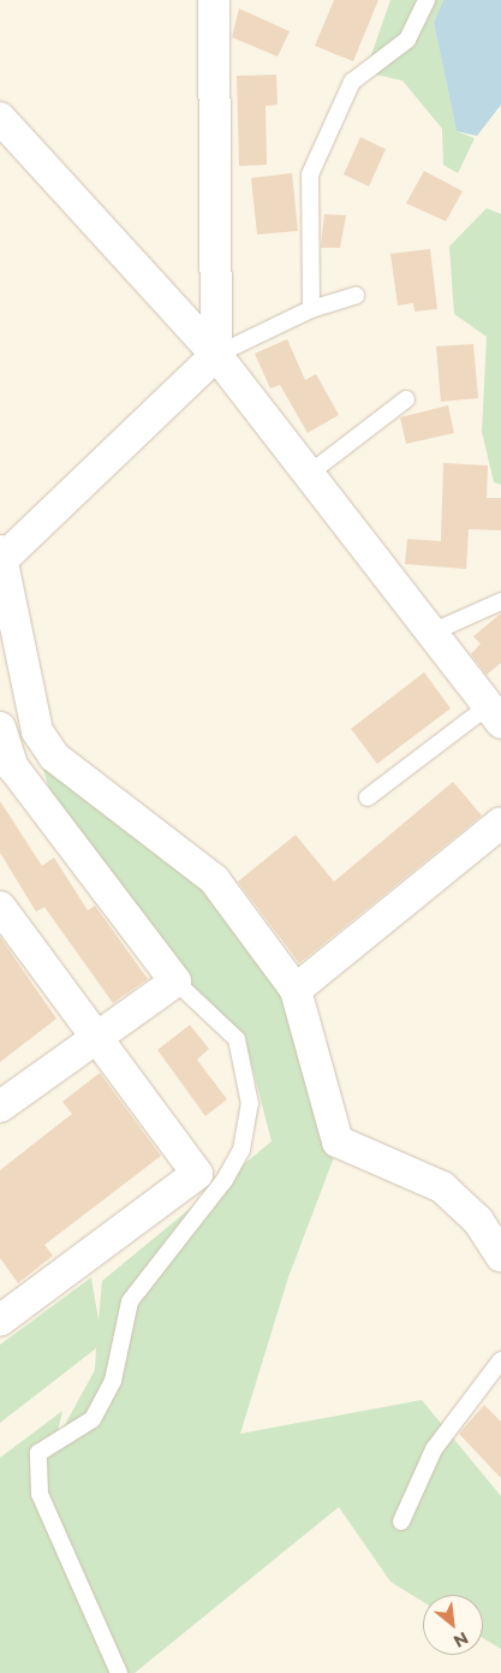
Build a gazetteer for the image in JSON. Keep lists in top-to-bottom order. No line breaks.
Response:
{"north":"bottom right"}
